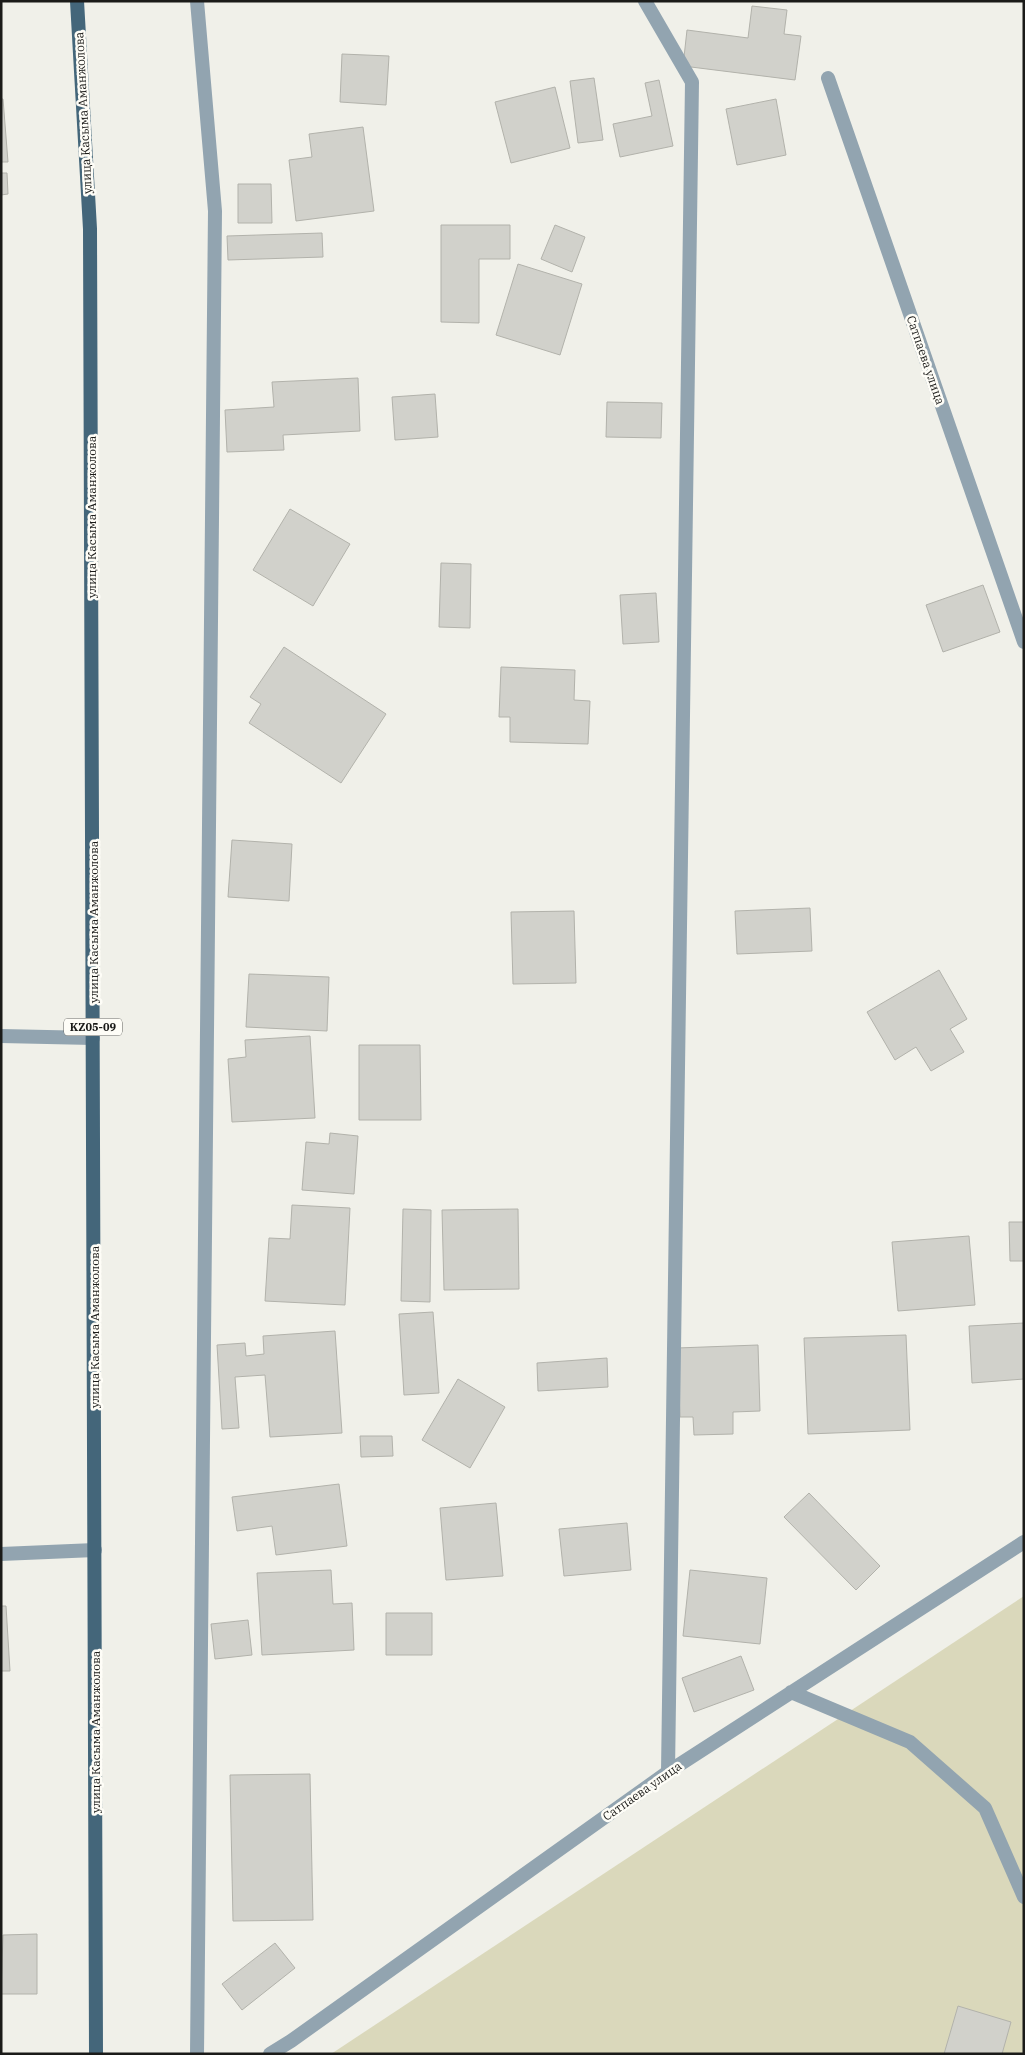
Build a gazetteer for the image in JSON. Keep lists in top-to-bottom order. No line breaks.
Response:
{"streets":{"main road":["улица Касыма Аманжолова","KZ05-09"],"street":["Сатпаева улица"]}}
